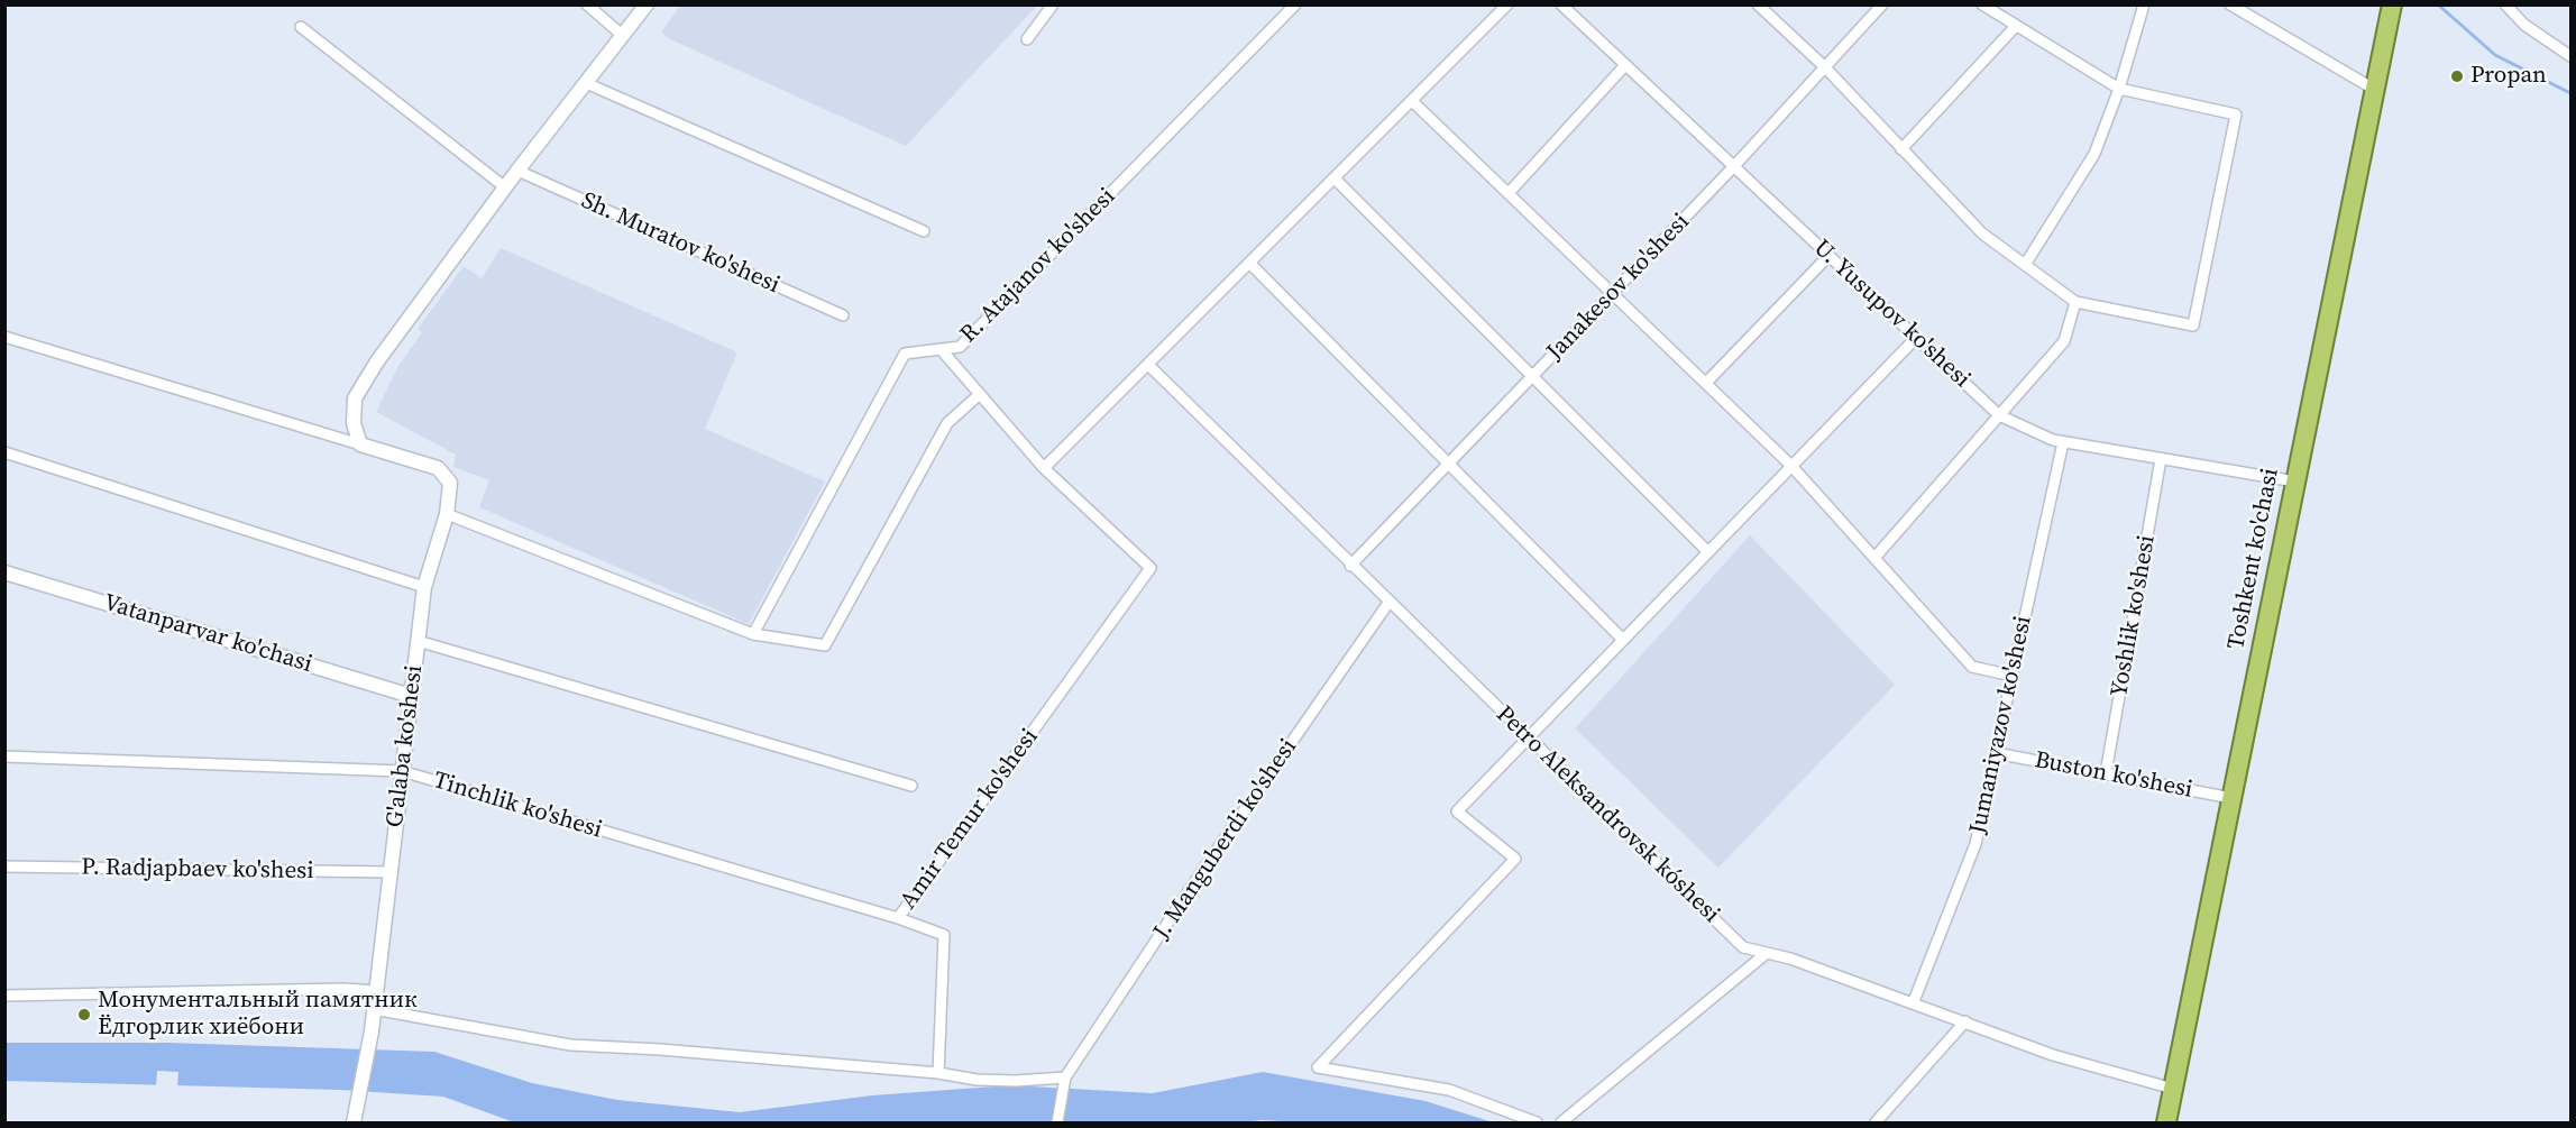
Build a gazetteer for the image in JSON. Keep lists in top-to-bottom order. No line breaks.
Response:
{"streets":{"highway":["Toshkent ko'chasi"],"street":["Sh. Muratov ko'shesi","R. Atajanov ko'shesi","Janakesov ko'shesi","U. Yusupov ko'shesi","Yoshlik ko'shesi","Vatanparvar ko'chasi","Jumaniyazov ko'shesi","G'alaba ko'shesi","Buston ko'shesi","Tinchlik ko'shesi","Petro Aleksandrovsk kóshesi","Amir Temur ko'shesi","J. Manguberdi ko'shesi","P. Radjapbaev ko'shesi"]},"crossings":[["Janakesov ko'shesi","U. Yusupov ko'shesi"],["Janakesov ko'shesi","Petro Aleksandrovsk kóshesi"],["U. Yusupov ko'shesi","Toshkent ko'chasi"],["U. Yusupov ko'shesi","Yoshlik ko'shesi"],["U. Yusupov ko'shesi","Jumaniyazov ko'shesi"],["Toshkent ko'chasi","Buston ko'shesi"],["Toshkent ko'chasi","Petro Aleksandrovsk kóshesi"],["Yoshlik ko'shesi","Buston ko'shesi"],["Vatanparvar ko'chasi","G'alaba ko'shesi"],["Jumaniyazov ko'shesi","Buston ko'shesi"],["Jumaniyazov ko'shesi","Petro Aleksandrovsk kóshesi"],["G'alaba ko'shesi","Tinchlik ko'shesi"],["G'alaba ko'shesi","P. Radjapbaev ko'shesi"],["Tinchlik ko'shesi","Amir Temur ko'shesi"],["Petro Aleksandrovsk kóshesi","J. Manguberdi ko'shesi"]],"places":["Propan","Монументальный памятник Ёдгорлик хиёбони"]}
